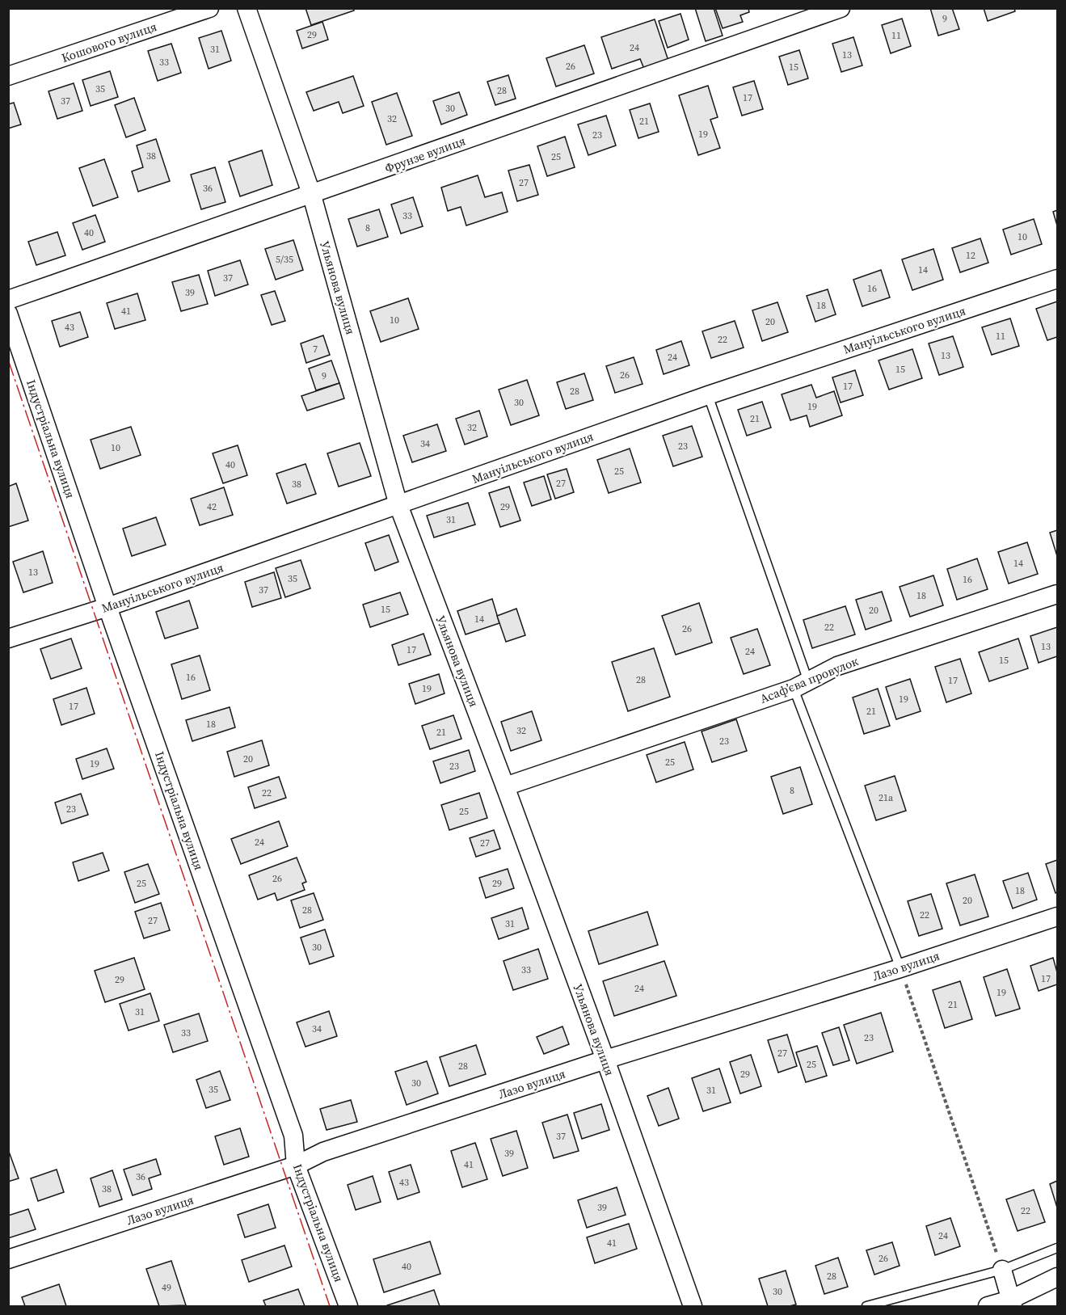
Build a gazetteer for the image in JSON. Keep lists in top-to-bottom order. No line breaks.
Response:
{"streets":{"street":["Кошового вулиця","Фрунзе вулиця","Ульянова вулиця","Мануільського вулиця","Індустріальна вулиця","Асаф’єва провулок","Лазо вулиця"]},"crossings":[["Фрунзе вулиця","Ульянова вулиця"],["Ульянова вулиця","Мануільського вулиця"],["Ульянова вулиця","Асаф’єва провулок"],["Ульянова вулиця","Лазо вулиця"],["Мануільського вулиця","Індустріальна вулиця"],["Індустріальна вулиця","Лазо вулиця"]],"house_numbers":["9","29","11","24","31","13","33","26","15","35","28","17","37","30","32","21","19","23","38","25","27","36","33","8","40","10","12","5/35","14","37","16","39","18","41","10","20","43","11","22","7","13","24","15","26","9","17","28","30","19","21","32","34","23","10","40","25","27","38","42","29","31","14","13","35","16","37","18","15","20","14","22","26","13","17","24","15","16","28","17","19","19","17","21","18","32","21","23","20","25","19","23","8","22","21а","23","25","24","27","26","25","29","18","20","28","22","27","31","30","33","17","29","24","19","21","31","34","33","23","27","25","28","29","30","35","31","37","39","41","36","43","38","39","22","24","41","26","40","28","49","30"]}
